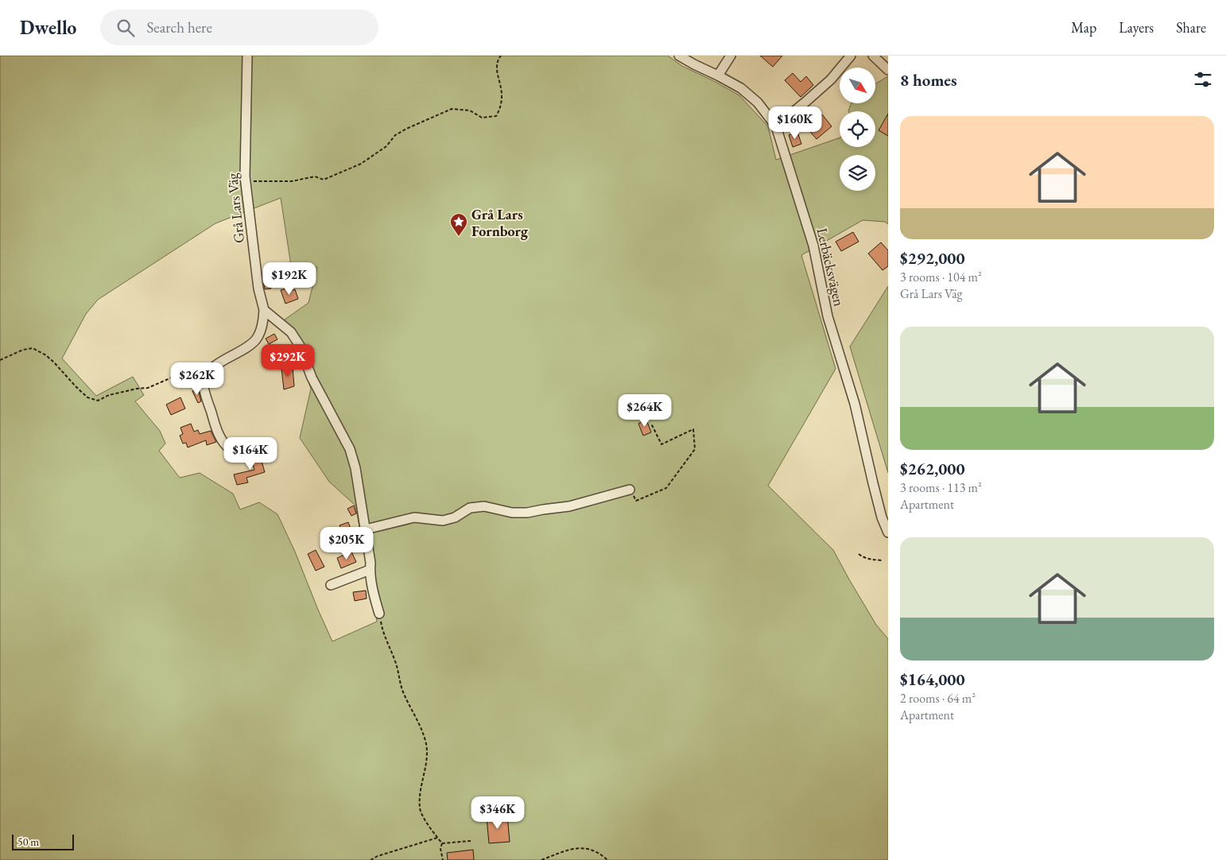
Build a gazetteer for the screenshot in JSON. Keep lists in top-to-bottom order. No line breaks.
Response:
{"streets":{"street":["Grå Lars Väg","Lerbäcksvägen"]},"places":{"place":["Grå Lars Fornborg"]},"scale_bar":"50 m","north":"bottom right","page":{"header":"Dwello","search":"Search here","nav":["Map","Layers","Share"],"heading":"8 homes","list":[{"name":"$292,000","note":"3 rooms · 104 m² · Grå Lars Väg"},{"name":"$262,000","note":"3 rooms · 113 m² · Apartment"},{"name":"$164,000","note":"2 rooms · 64 m² · Apartment"}],"price":["$160K","$192K","$292K","$262K","$264K","$164K","$205K","$346K"],"scale":"50 m"}}
